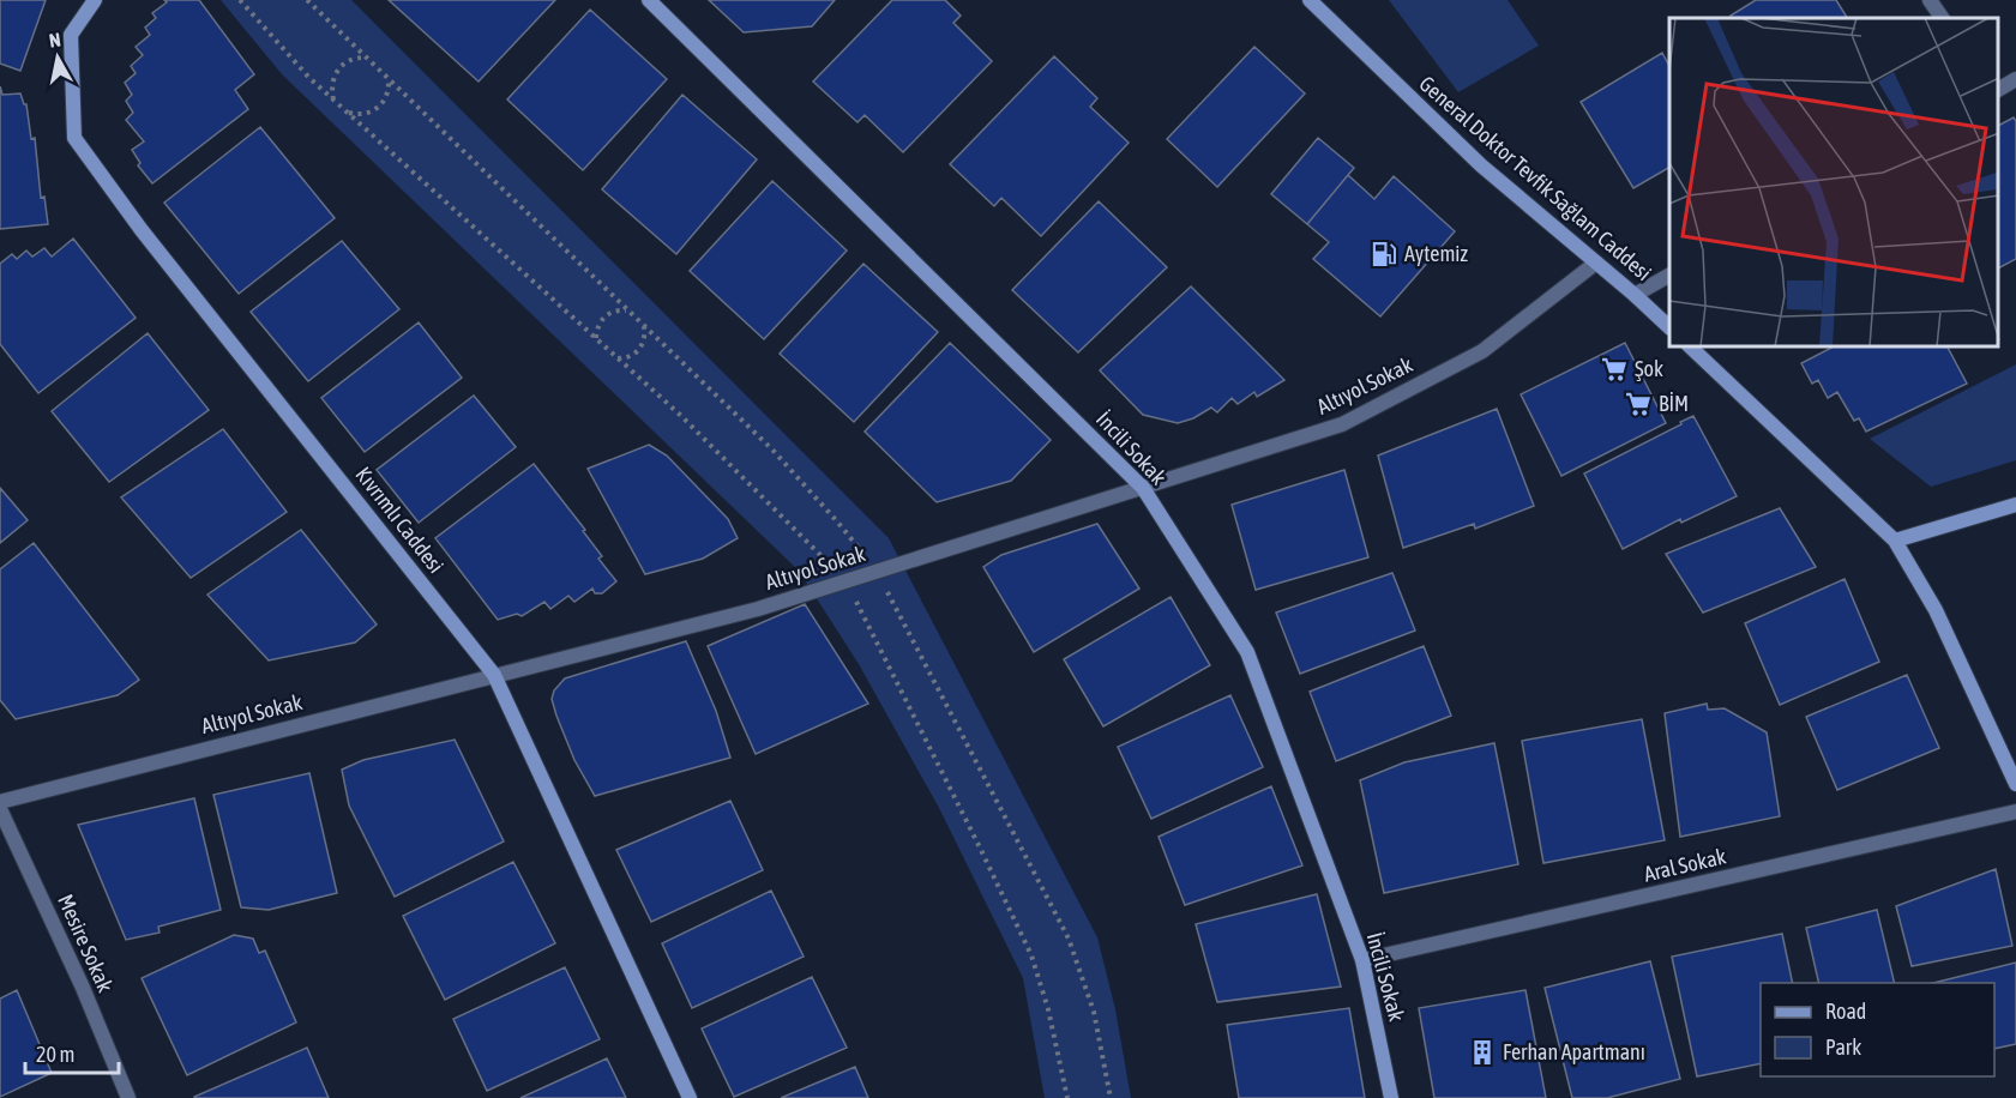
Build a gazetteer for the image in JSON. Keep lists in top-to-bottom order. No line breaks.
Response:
{"streets":{"street":["General Doktor Tevfik Sağlam Caddesi","Altıyol Sokak","İncili Sokak","Kıvrımlı Caddesi","Aral Sokak","Mesire Sokak"]},"crossings":[["General Doktor Tevfik Sağlam Caddesi","Altıyol Sokak"],["Altıyol Sokak","İncili Sokak"],["Altıyol Sokak","Kıvrımlı Caddesi"],["İncili Sokak","Aral Sokak"]],"places":{"fuel station":["Aytemiz"],"supermarket":["Şok","BİM"],"building":["Ferhan Apartmanı"]},"legend":["Road","Park"],"scale_bar":"20 m","north":"top"}
